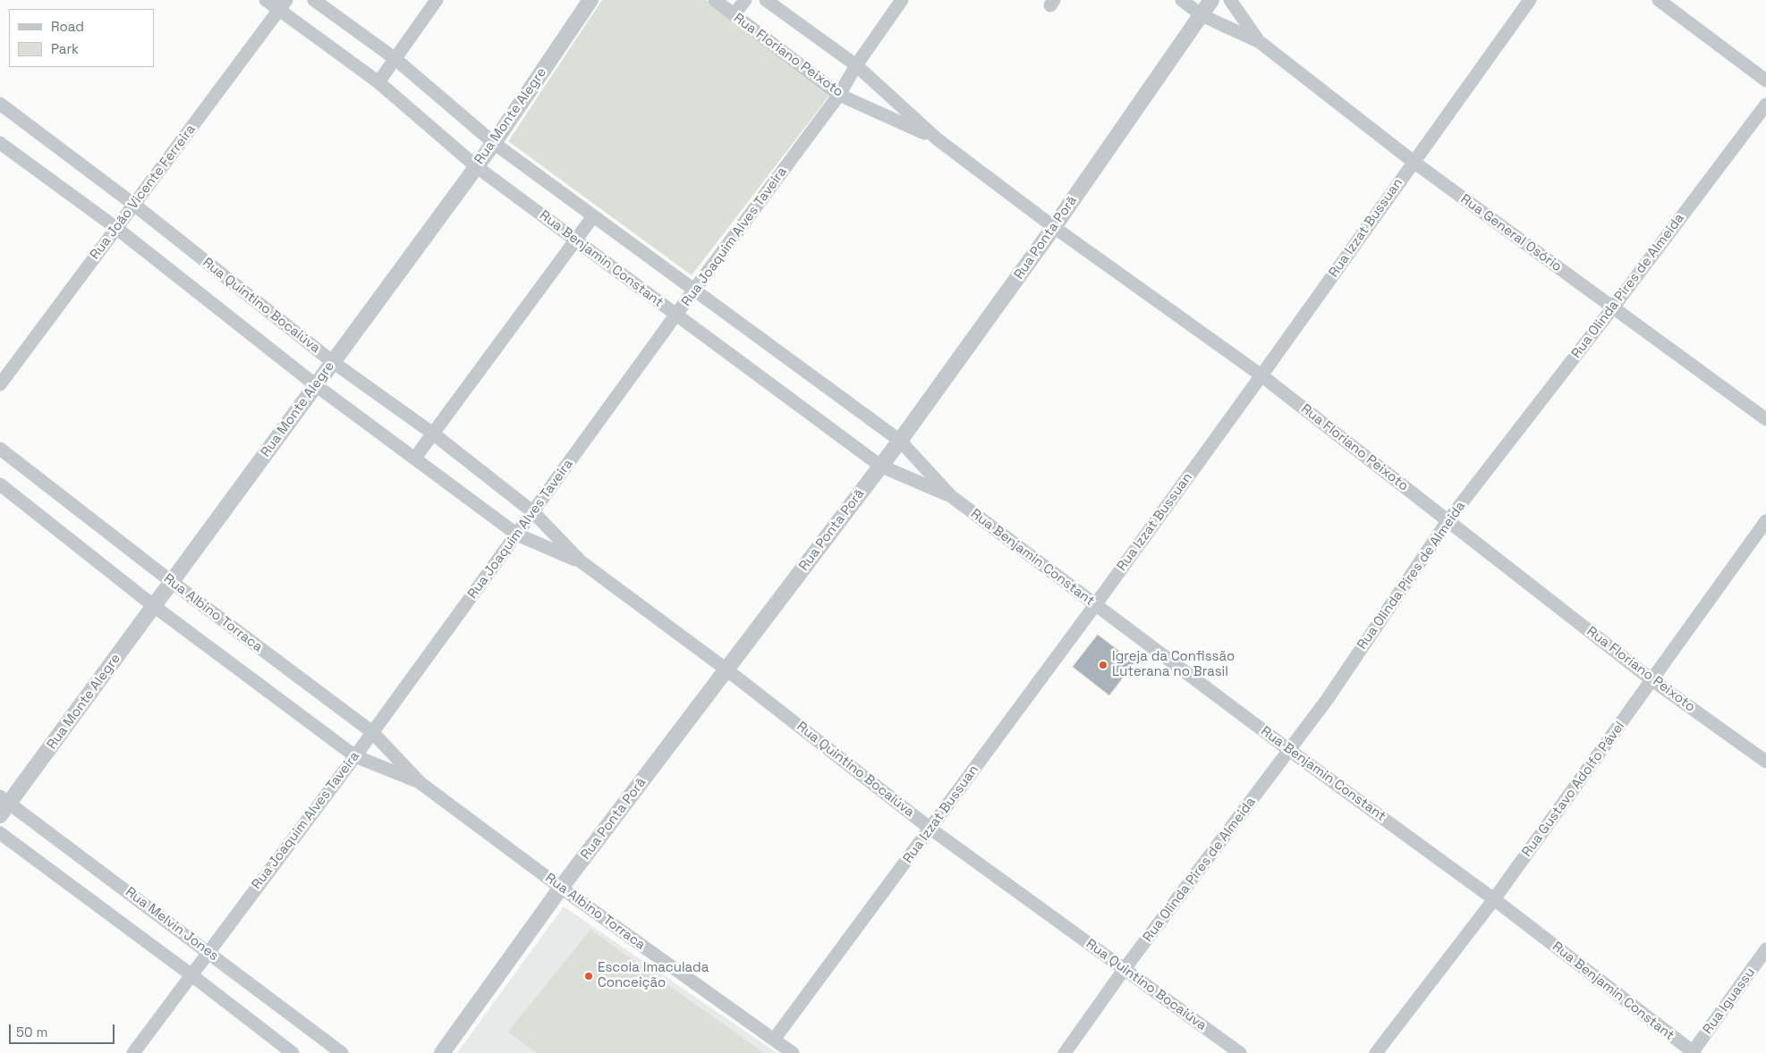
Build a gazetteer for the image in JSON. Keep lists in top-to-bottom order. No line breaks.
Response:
{"streets":{"street":["Rua Floriano Peixoto","Rua Monte Alegre","Rua João Vicente Ferreira","Rua Izzat Bussuan","Rua General Osório","Rua Joaquim Alves Taveira","Rua Ponta Porã","Rua Benjamin Constant","Rua Olinda Pires de Almeida","Rua Quintino Bocaiúva","Rua Albino Torraca","Rua Gustavo Adolfo Pável","Rua Melvin Jones","Rua Iguassu"]},"crossings":[["Rua Floriano Peixoto","Rua Izzat Bussuan"],["Rua Floriano Peixoto","Rua Joaquim Alves Taveira"],["Rua Floriano Peixoto","Rua Ponta Porã"],["Rua Floriano Peixoto","Rua Olinda Pires de Almeida"],["Rua Floriano Peixoto","Rua Gustavo Adolfo Pável"],["Rua Monte Alegre","Rua Benjamin Constant"],["Rua Monte Alegre","Rua Quintino Bocaiúva"],["Rua Monte Alegre","Rua Albino Torraca"],["Rua Monte Alegre","Rua Melvin Jones"],["Rua João Vicente Ferreira","Rua Benjamin Constant"],["Rua João Vicente Ferreira","Rua Quintino Bocaiúva"],["Rua Izzat Bussuan","Rua General Osório"],["Rua Izzat Bussuan","Rua Benjamin Constant"],["Rua Izzat Bussuan","Rua Quintino Bocaiúva"],["Rua Izzat Bussuan","Rua Albino Torraca"],["Rua General Osório","Rua Ponta Porã"],["Rua General Osório","Rua Olinda Pires de Almeida"],["Rua Joaquim Alves Taveira","Rua Benjamin Constant"],["Rua Joaquim Alves Taveira","Rua Quintino Bocaiúva"],["Rua Joaquim Alves Taveira","Rua Albino Torraca"],["Rua Joaquim Alves Taveira","Rua Melvin Jones"],["Rua Ponta Porã","Rua Benjamin Constant"],["Rua Ponta Porã","Rua Quintino Bocaiúva"],["Rua Ponta Porã","Rua Albino Torraca"],["Rua Benjamin Constant","Rua Olinda Pires de Almeida"],["Rua Benjamin Constant","Rua Gustavo Adolfo Pável"],["Rua Benjamin Constant","Rua Iguassu"],["Rua Olinda Pires de Almeida","Rua Quintino Bocaiúva"]],"places":["Igreja da Confissão Luterana no Brasil","Escola Imaculada Conceição"],"legend":["Road","Park"],"scale_bar":"50 m"}
